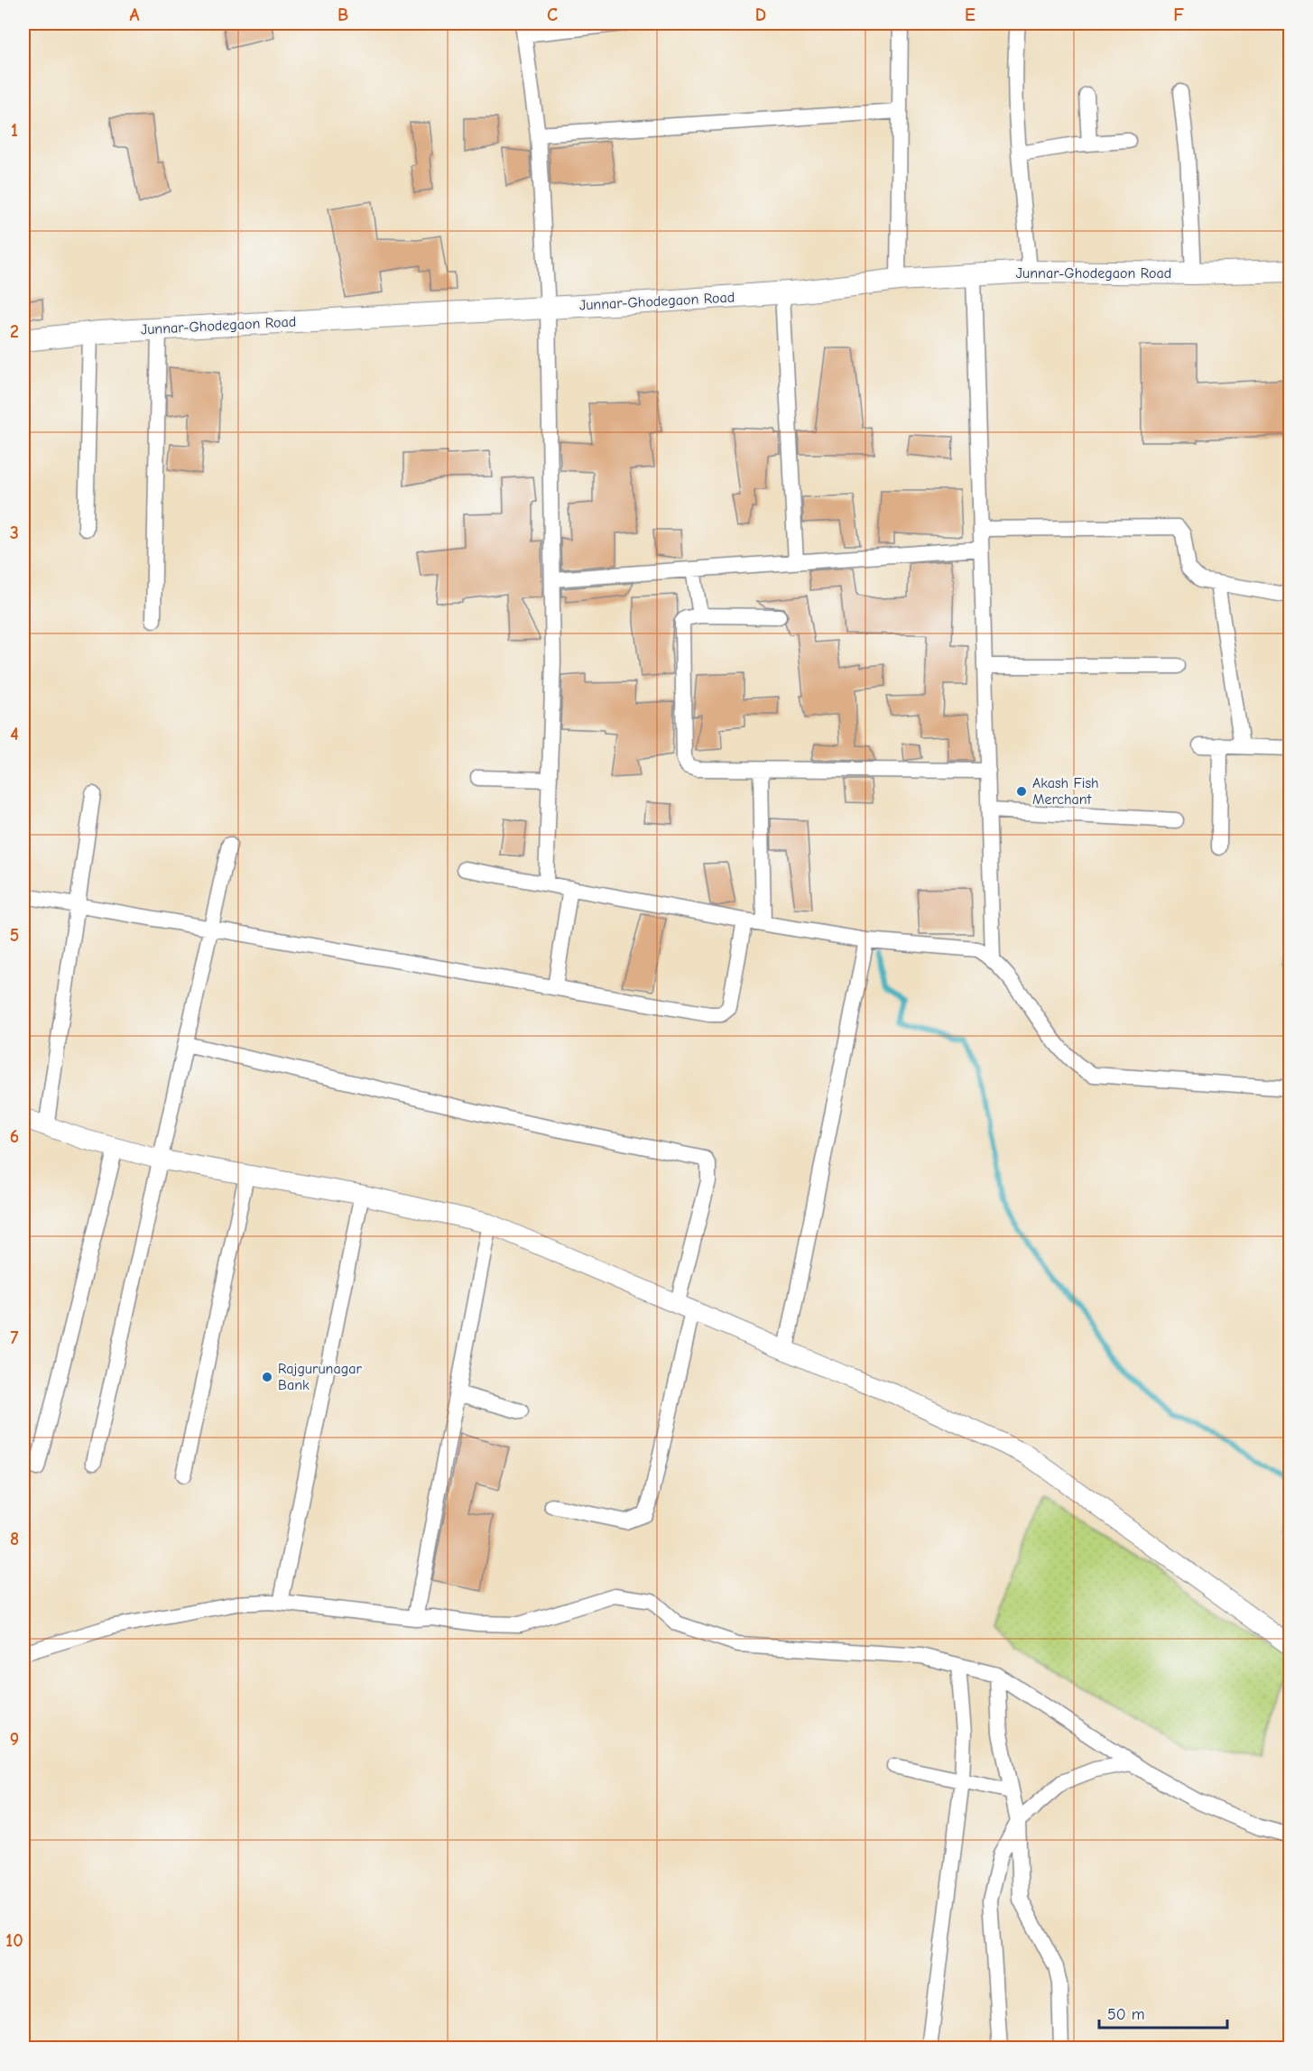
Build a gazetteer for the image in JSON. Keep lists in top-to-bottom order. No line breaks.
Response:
{"streets":{"main road":["Junnar-Ghodegaon Road"]},"places":["Akash Fish Merchant","Rajgurunagar Bank"],"scale_bar":"50 m","grid":{"columns":["A","B","C","D","E","F"],"rows":["1","2","3","4","5","6","7","8","9","10"]}}
